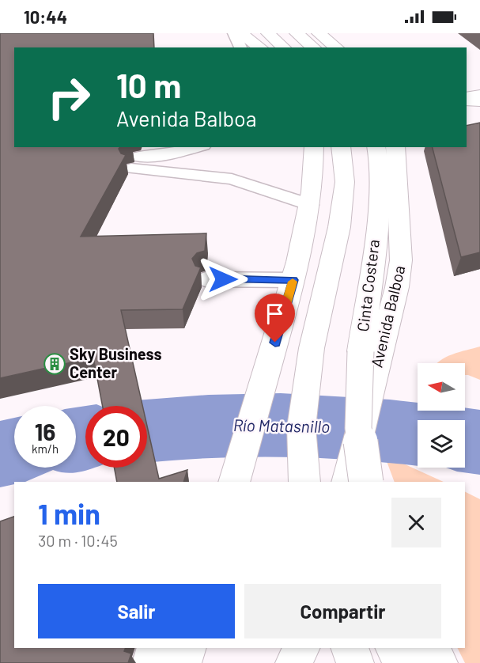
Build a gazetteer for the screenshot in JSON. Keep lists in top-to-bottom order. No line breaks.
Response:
{"streets":{"main road":["Cinta Costera","Avenida Balboa"]},"water":["Río Matasnillo"],"places":{"building":["Sky Business Center"]},"north":"left","page":{"status":"10:44","turn":["10 m","Avenida Balboa"],"speed":"16 km/h","limit":"20","heading":["1 min","30 m · 10:45"],"buttons":["Salir","Compartir"]}}
